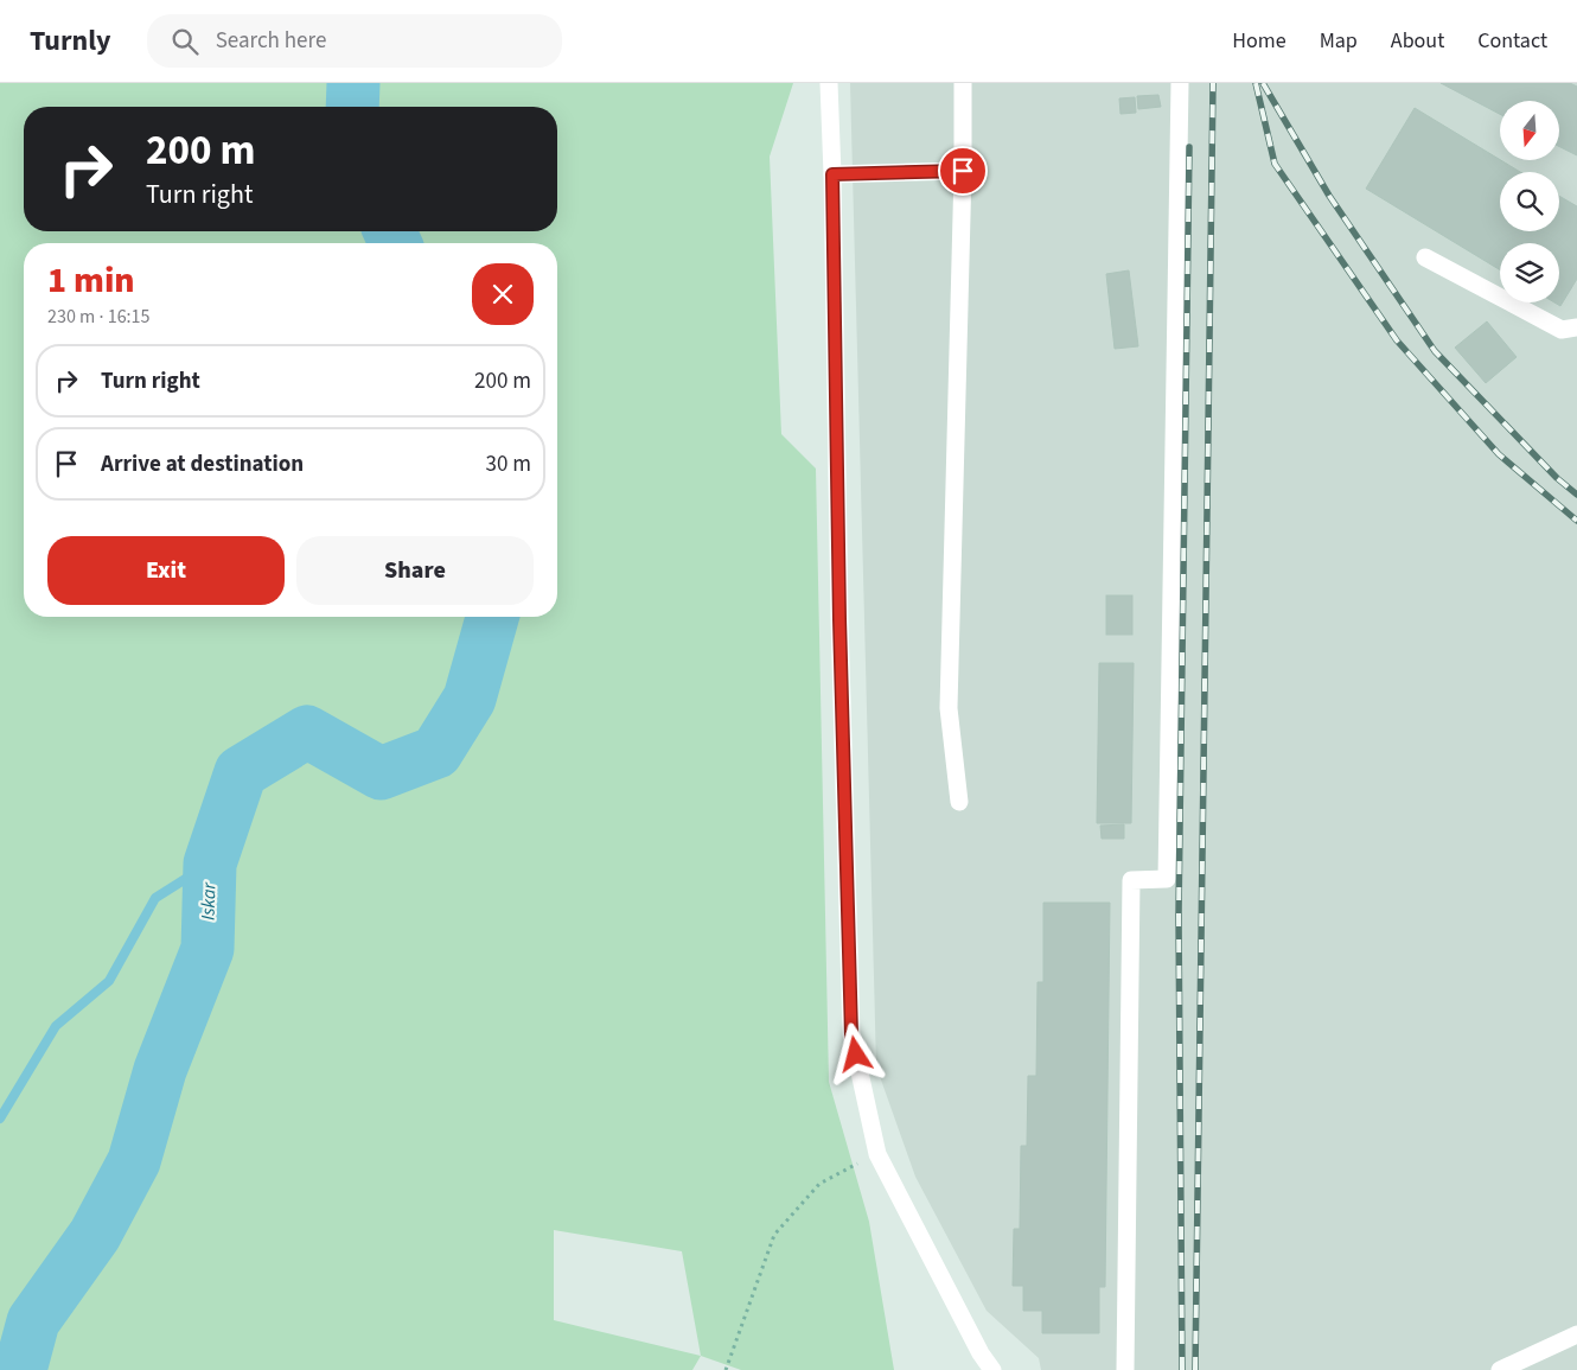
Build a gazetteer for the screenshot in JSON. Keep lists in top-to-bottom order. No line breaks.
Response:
{"water":["Iskar"],"north":"bottom","page":{"header":"Turnly","search":"Search here","nav":["Home","Map","About","Contact"],"turn":["200 m","Turn right"],"heading":["1 min","230 m · 16:15"],"list":[{"name":"Turn right","value":"200 m"},{"name":"Arrive at destination","value":"30 m"}],"buttons":["Exit","Share"]}}
